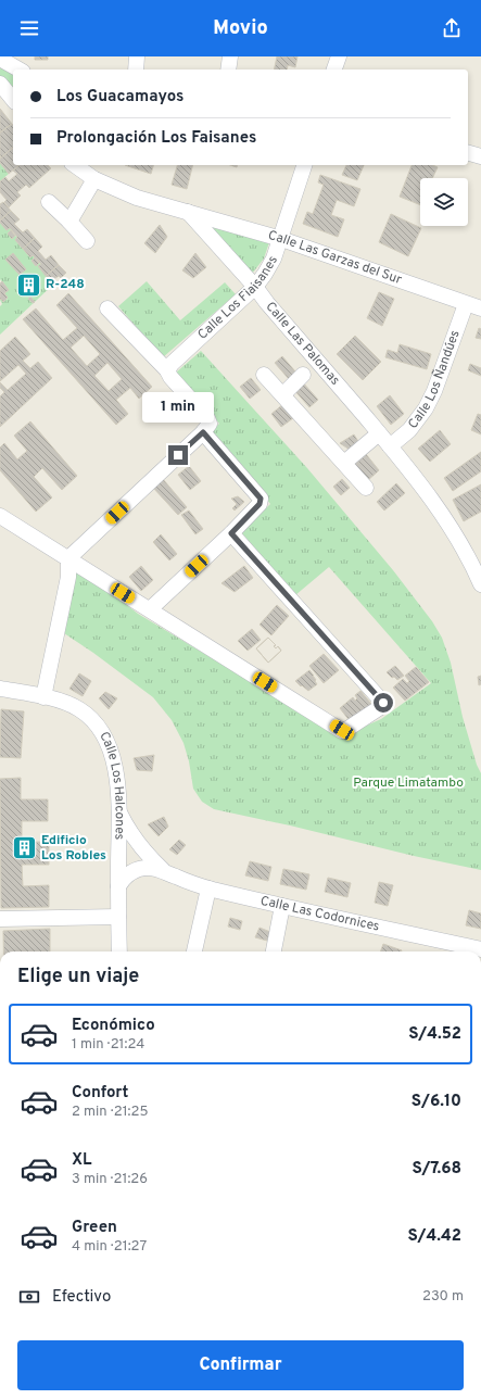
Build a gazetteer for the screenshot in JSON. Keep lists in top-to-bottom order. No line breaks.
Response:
{"streets":{"street":["Calle Las Garzas del Sur","Calle Los Fiaisanes","Calle Las Palomas","Calle Los Ñandúes","Calle Los Halcones","Calle Las Codornices"]},"crossings":[["Calle Las Garzas del Sur","Calle Los Fiaisanes"],["Calle Las Garzas del Sur","Calle Las Palomas"],["Calle Las Garzas del Sur","Calle Los Ñandúes"],["Calle Los Fiaisanes","Calle Las Palomas"],["Calle Las Palomas","Calle Los Ñandúes"],["Calle Los Halcones","Calle Las Codornices"]],"parks":["Parque Limatambo"],"places":{"building":["R-248","Edificio Los Robles"]},"page":{"header":"Movio","banner":["Los Guacamayos","Prolongación Los Faisanes"],"bubble":"1 min","heading":"Elige un viaje","list":[{"name":"Económico","note":"1 min · 21:24","value":"S/4.52"},{"name":"Confort","note":"2 min · 21:25","value":"S/6.10"},{"name":"XL","note":"3 min · 21:26","value":"S/7.68"},{"name":"Green","note":"4 min · 21:27","value":"S/4.42"}],"pay":["Efectivo","230 m"],"buttons":"Confirmar"}}
